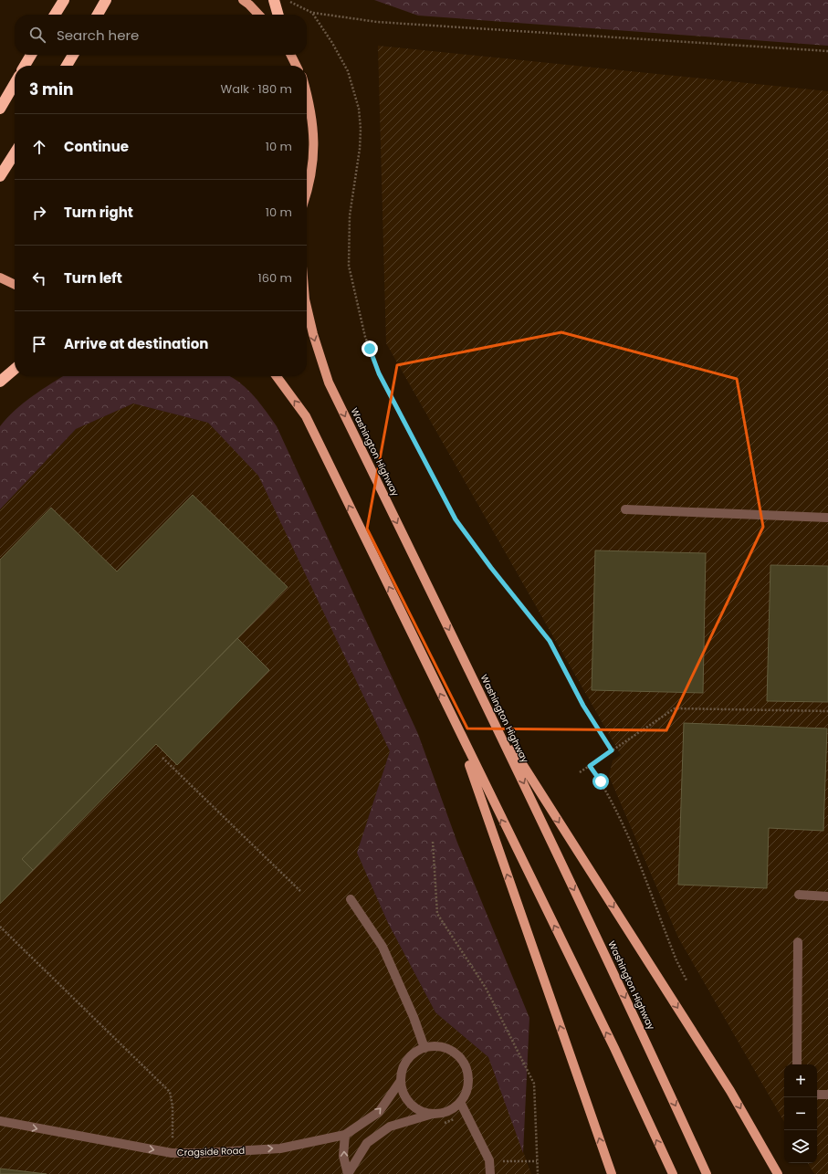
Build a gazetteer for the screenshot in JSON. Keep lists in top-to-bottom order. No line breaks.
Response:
{"streets":{"main road":["Washington Highway"],"street":["Cragside Road"]},"one_way":["Cragside Road"],"page":{"search":"Search here","heading":["3 min","Walk · 180 m"],"list":[["Continue","10 m"],["Turn right","10 m"],["Turn left","160 m"],"Arrive at destination"],"map_buttons":["+","−"]}}
